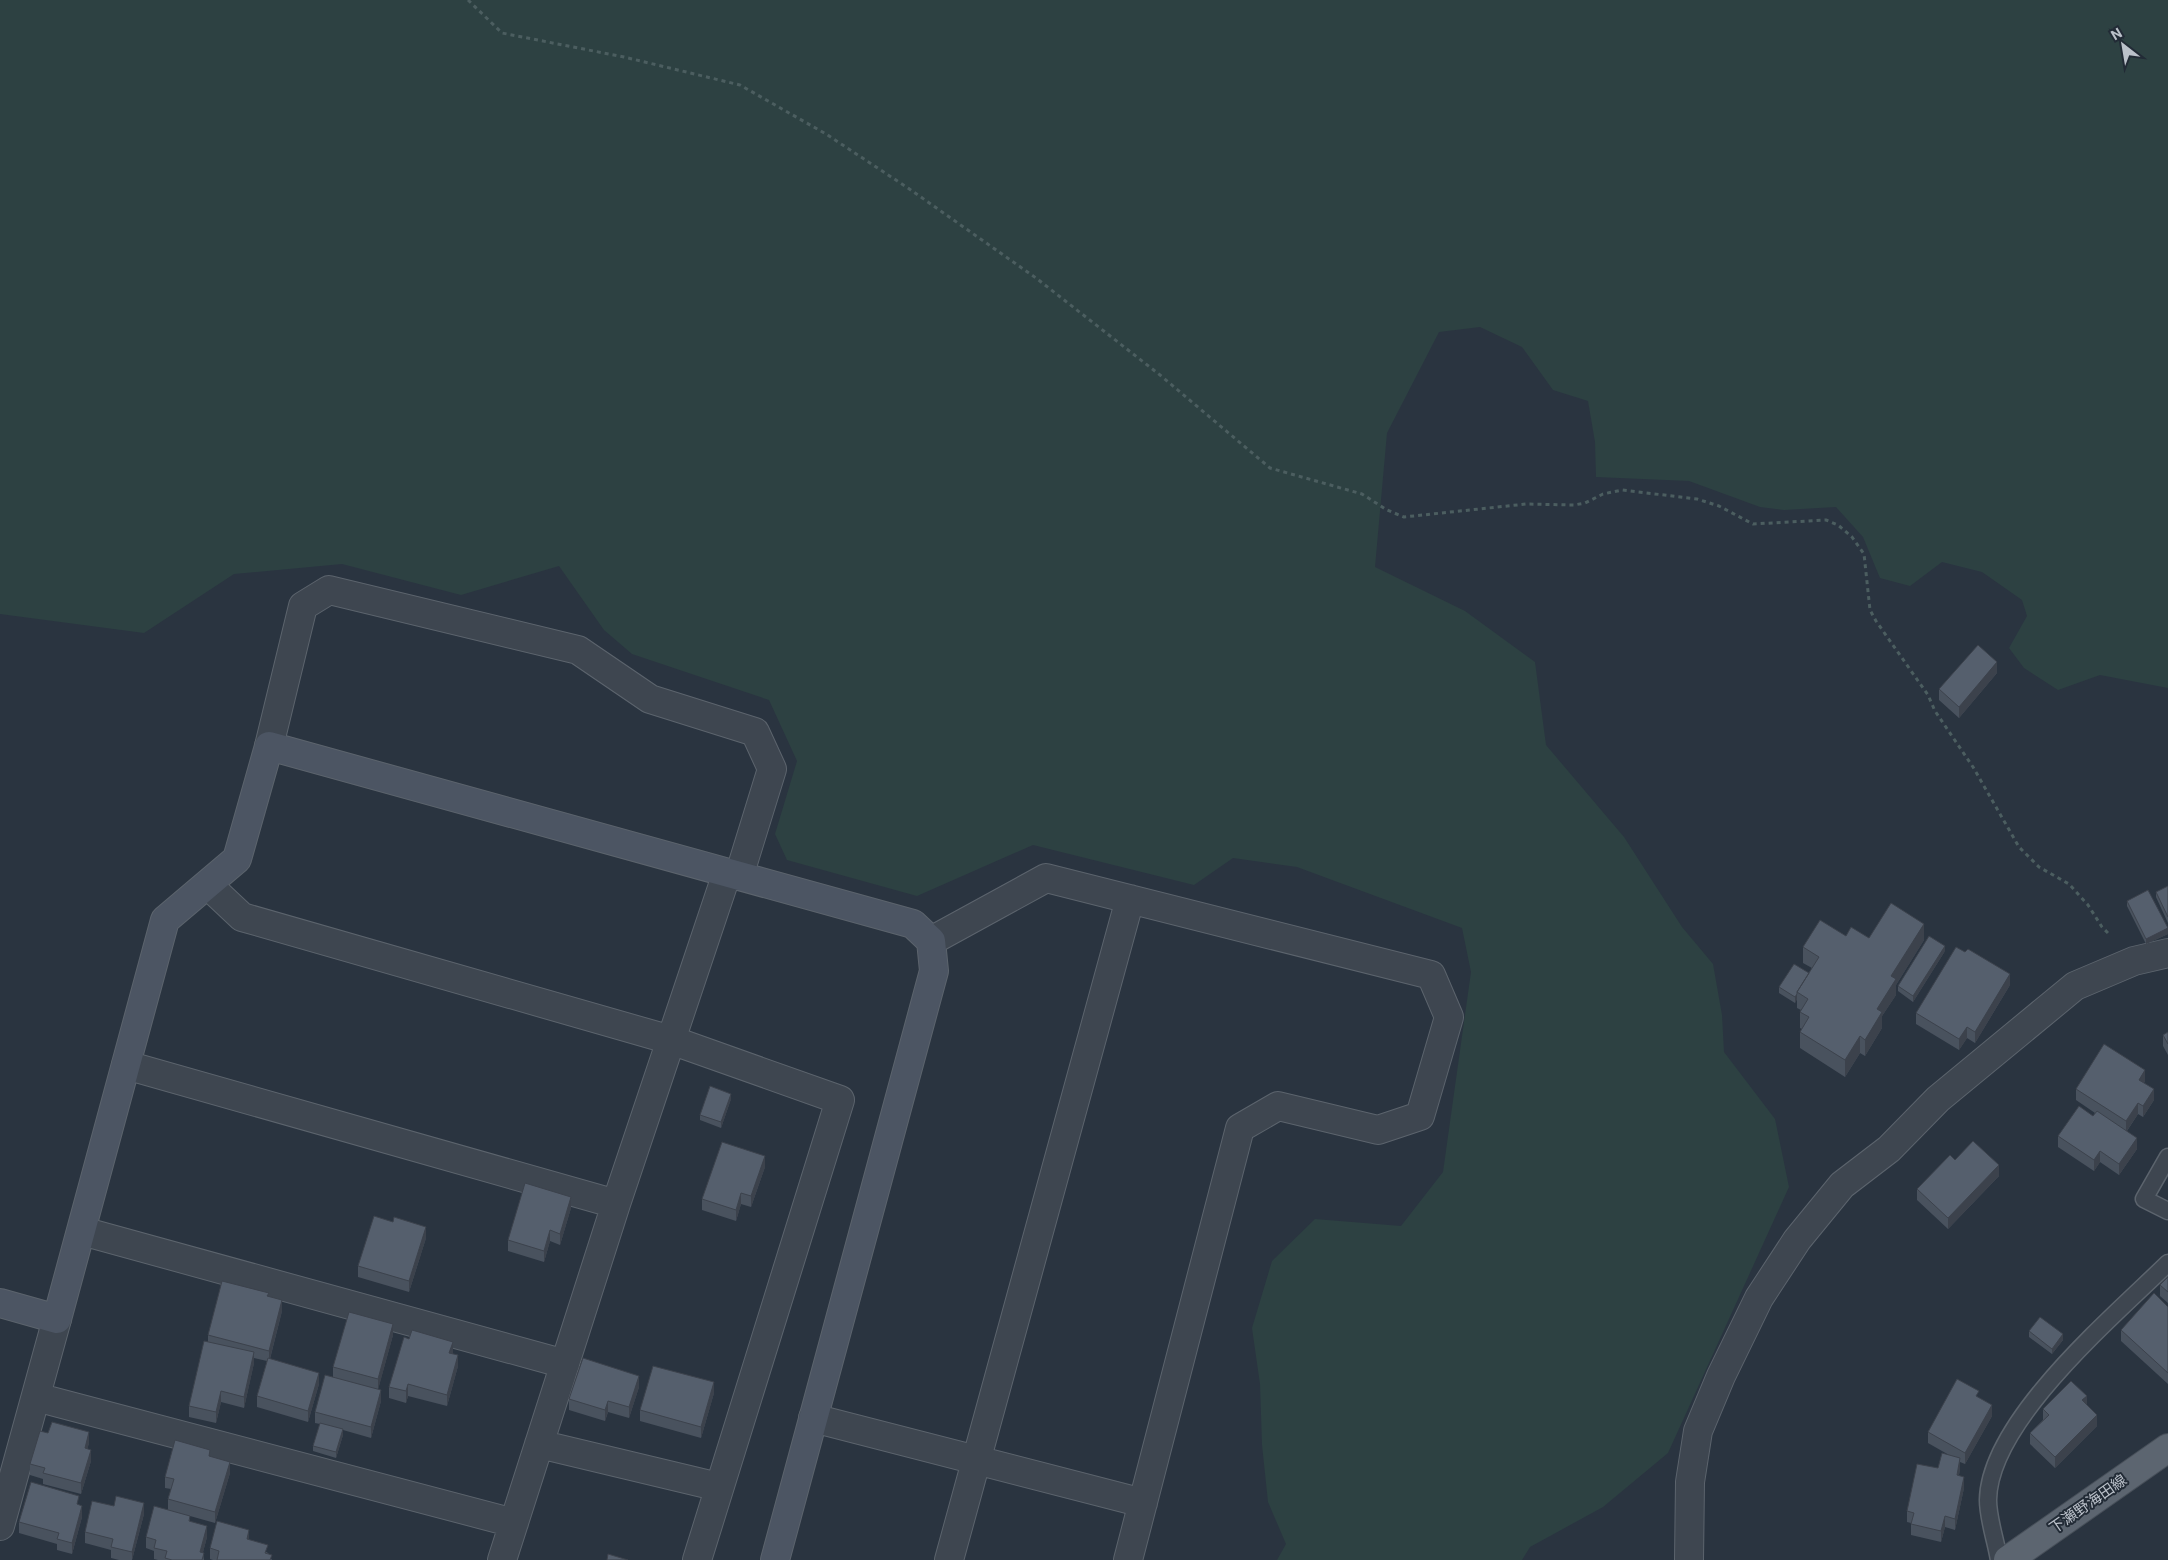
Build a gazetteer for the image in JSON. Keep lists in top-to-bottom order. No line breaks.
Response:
{"streets":{"main road":["下瀬野海田線"]},"north":"top left"}
